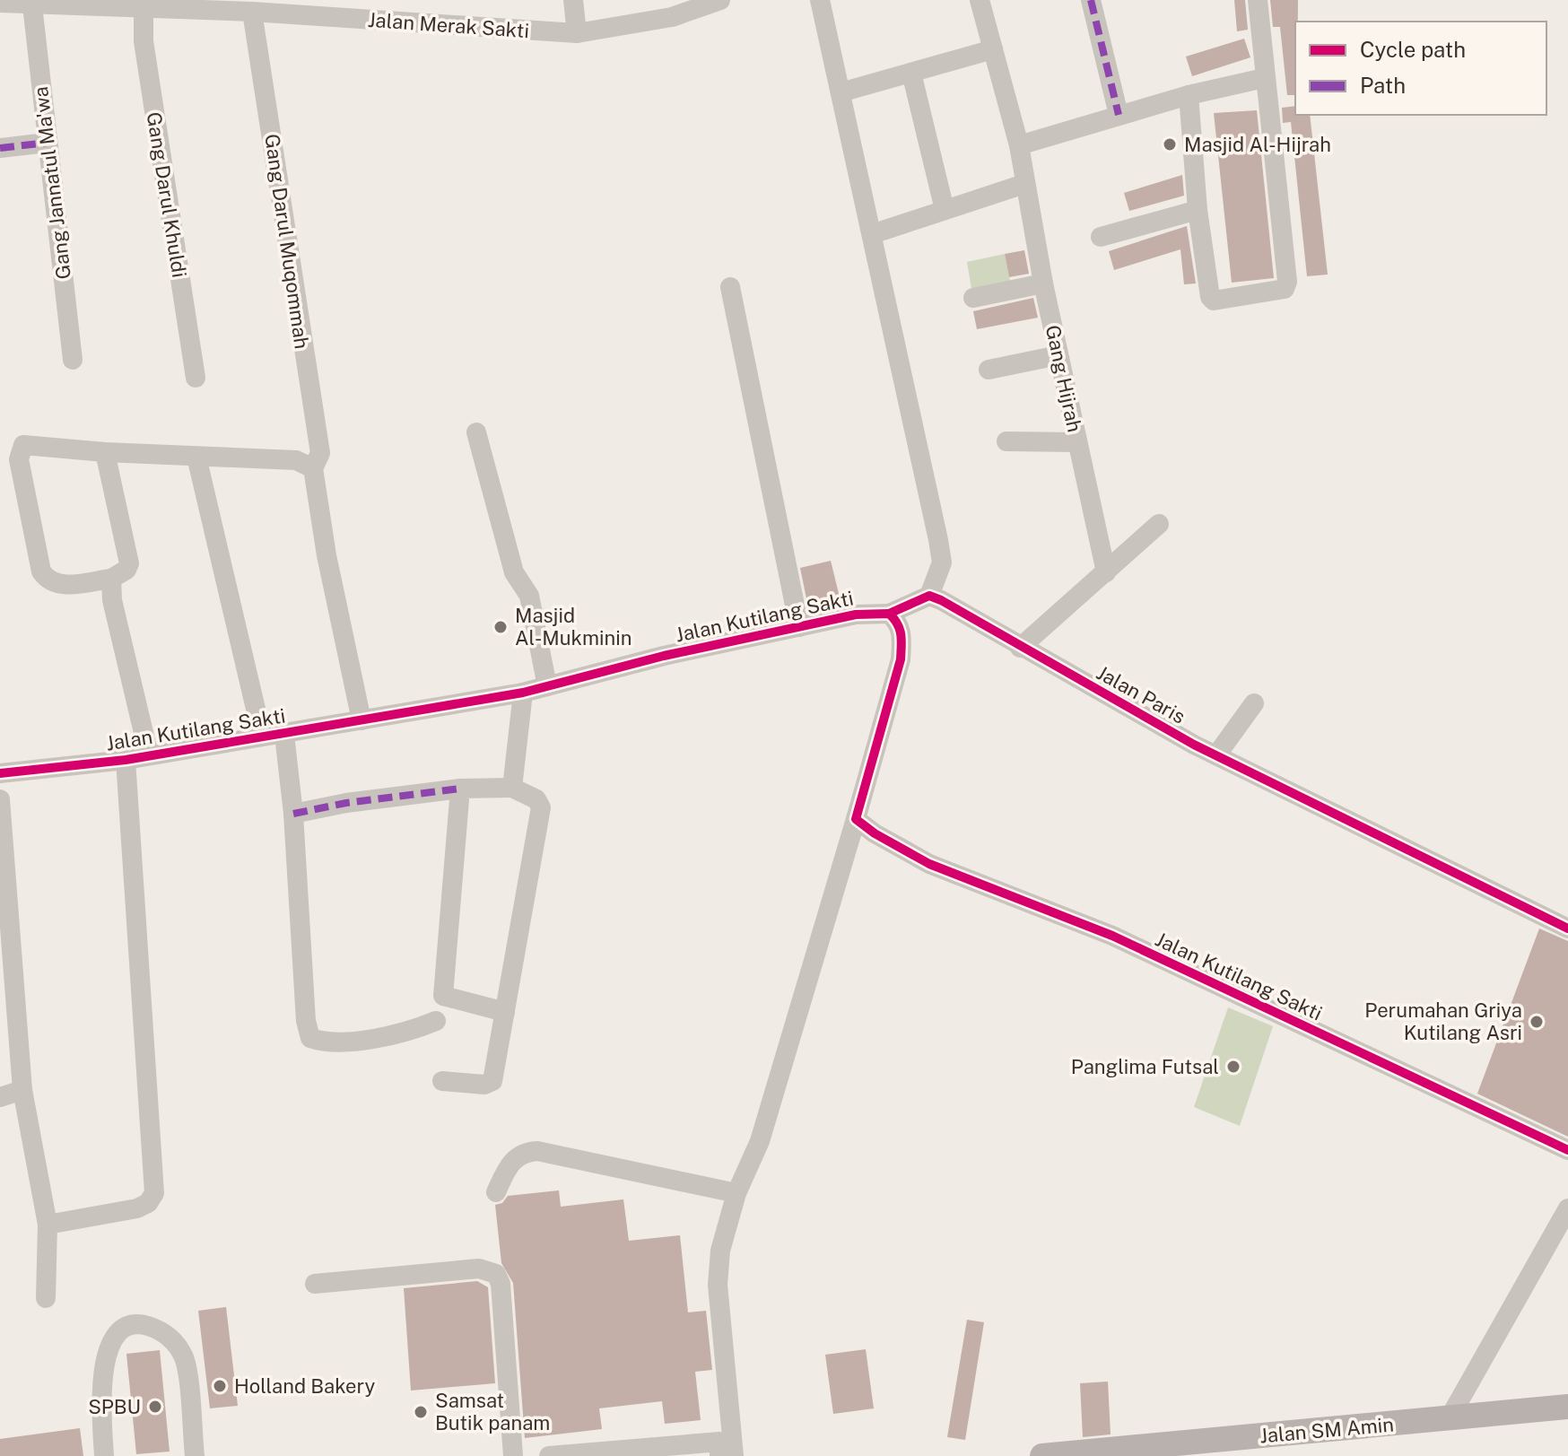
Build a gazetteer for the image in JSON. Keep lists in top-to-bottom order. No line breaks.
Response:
{"streets":{"main road":["Jalan SM Amin"],"street":["Jalan Merak Sakti","Gang Jannatul Ma'wa","Gang Darul Khuldi","Gang Darul Muqommah","Gang Hijrah","Jalan Kutilang Sakti","Jalan Paris"]},"crossings":[["Jalan Merak Sakti","Gang Jannatul Ma'wa"],["Jalan Merak Sakti","Gang Darul Khuldi"],["Jalan Merak Sakti","Gang Darul Muqommah"],["Gang Darul Muqommah","Jalan Kutilang Sakti"]],"places":["Masjid Al-Hijrah","Masjid Al-Mukminin","Perumahan Griya Kutilang Asri","Panglima Futsal","Holland Bakery","SPBU","Samsat Butik panam"],"legend":["Cycle path","Path"]}
